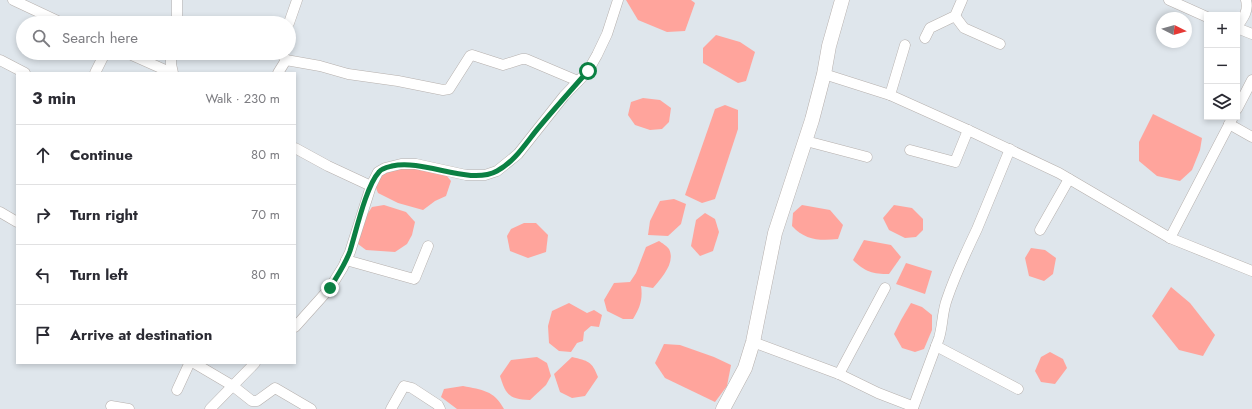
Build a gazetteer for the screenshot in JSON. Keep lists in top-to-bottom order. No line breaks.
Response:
{"north":"right","page":{"map_buttons":["+","−"],"search":"Search here","heading":["3 min","Walk · 230 m"],"list":[["Continue","80 m"],["Turn right","70 m"],["Turn left","80 m"],"Arrive at destination"]}}
